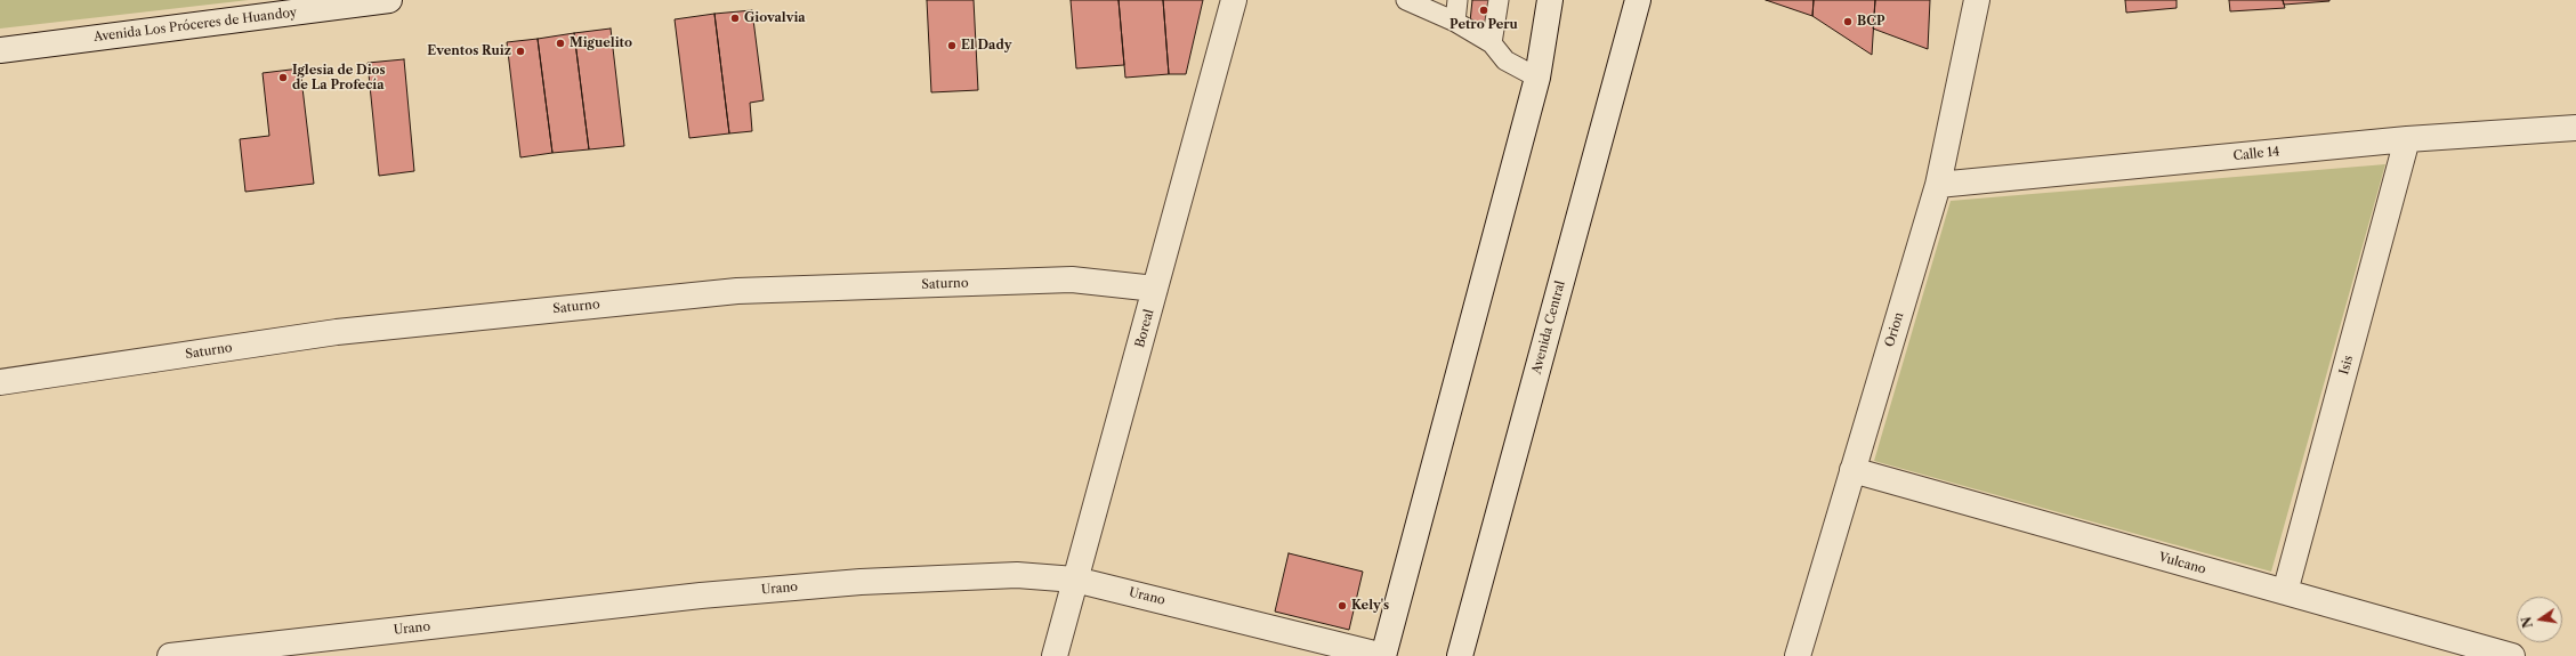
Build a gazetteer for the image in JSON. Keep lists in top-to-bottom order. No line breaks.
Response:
{"streets":{"street":["Avenida Los Próceres de Huandoy","Calle 14","Saturno","Avenida Central","Boreal","Orion","Isis","Vulcano","Urano"]},"crossings":[["Calle 14","Orion"],["Calle 14","Isis"],["Saturno","Boreal"],["Boreal","Urano"],["Orion","Vulcano"],["Isis","Vulcano"]],"places":["Petro Peru","Giovalvia","BCP","Miguelito","El Dady","Eventos Ruiz","Iglesia de Dios de La Profecía","Kely's"],"north":"left"}
